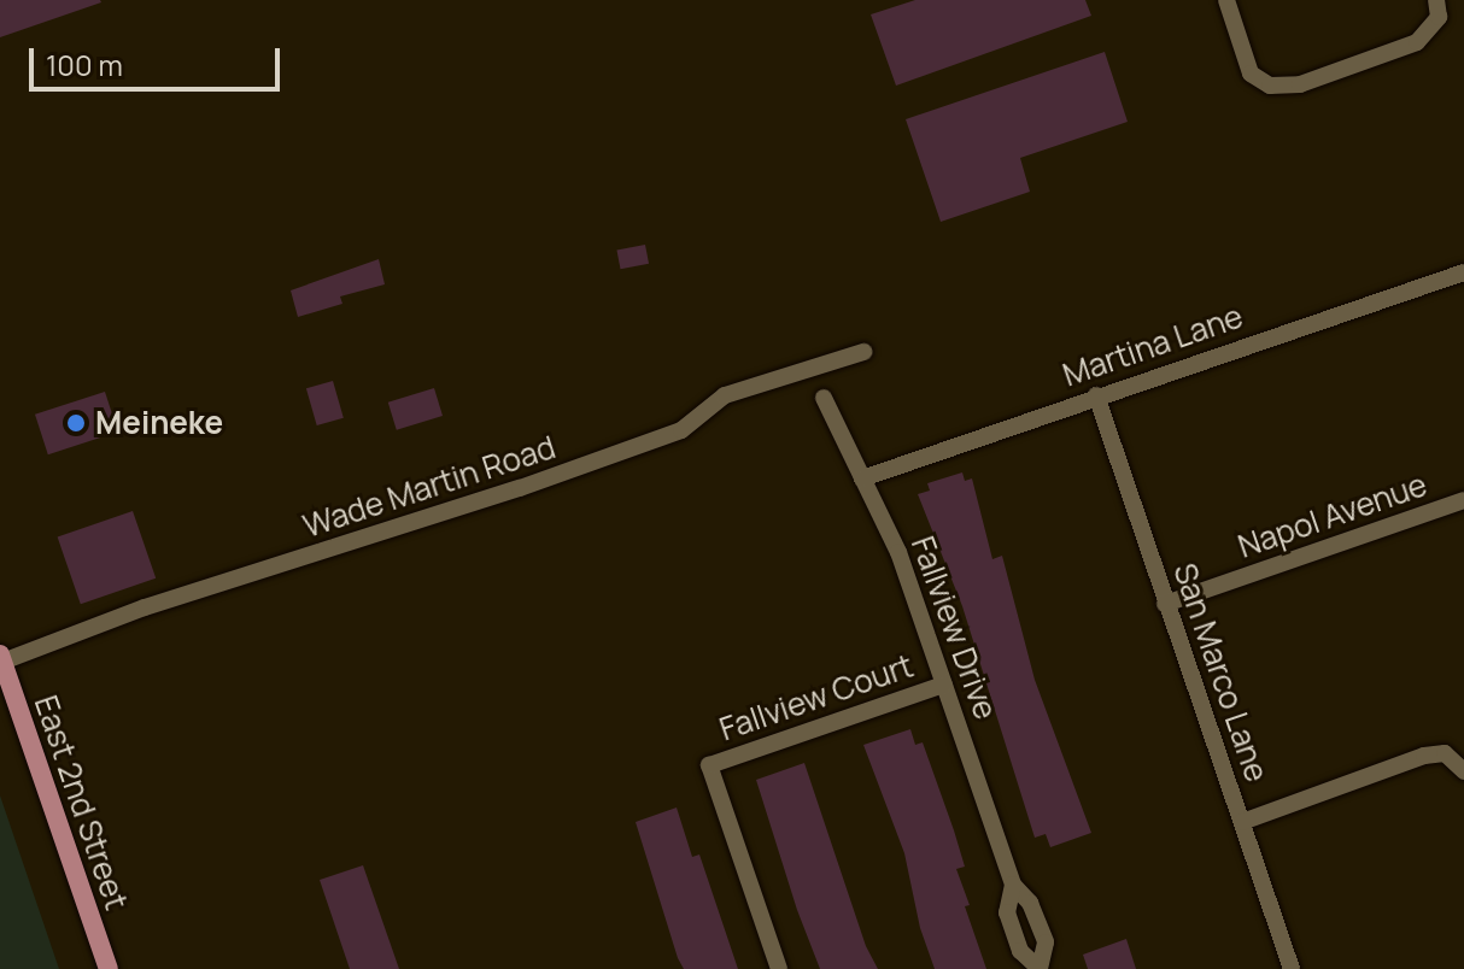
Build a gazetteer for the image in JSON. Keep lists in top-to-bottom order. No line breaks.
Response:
{"streets":{"main road":["East 2nd Street"],"street":["Martina Lane","Wade Martin Road","Napol Avenue","Fallview Drive","San Marco Lane","Fallview Court"]},"crossings":[["Martina Lane","Fallview Drive"],["Martina Lane","San Marco Lane"],["Wade Martin Road","East 2nd Street"],["Napol Avenue","San Marco Lane"],["Fallview Drive","Fallview Court"]],"places":["Meineke"],"scale_bar":"100 m"}
